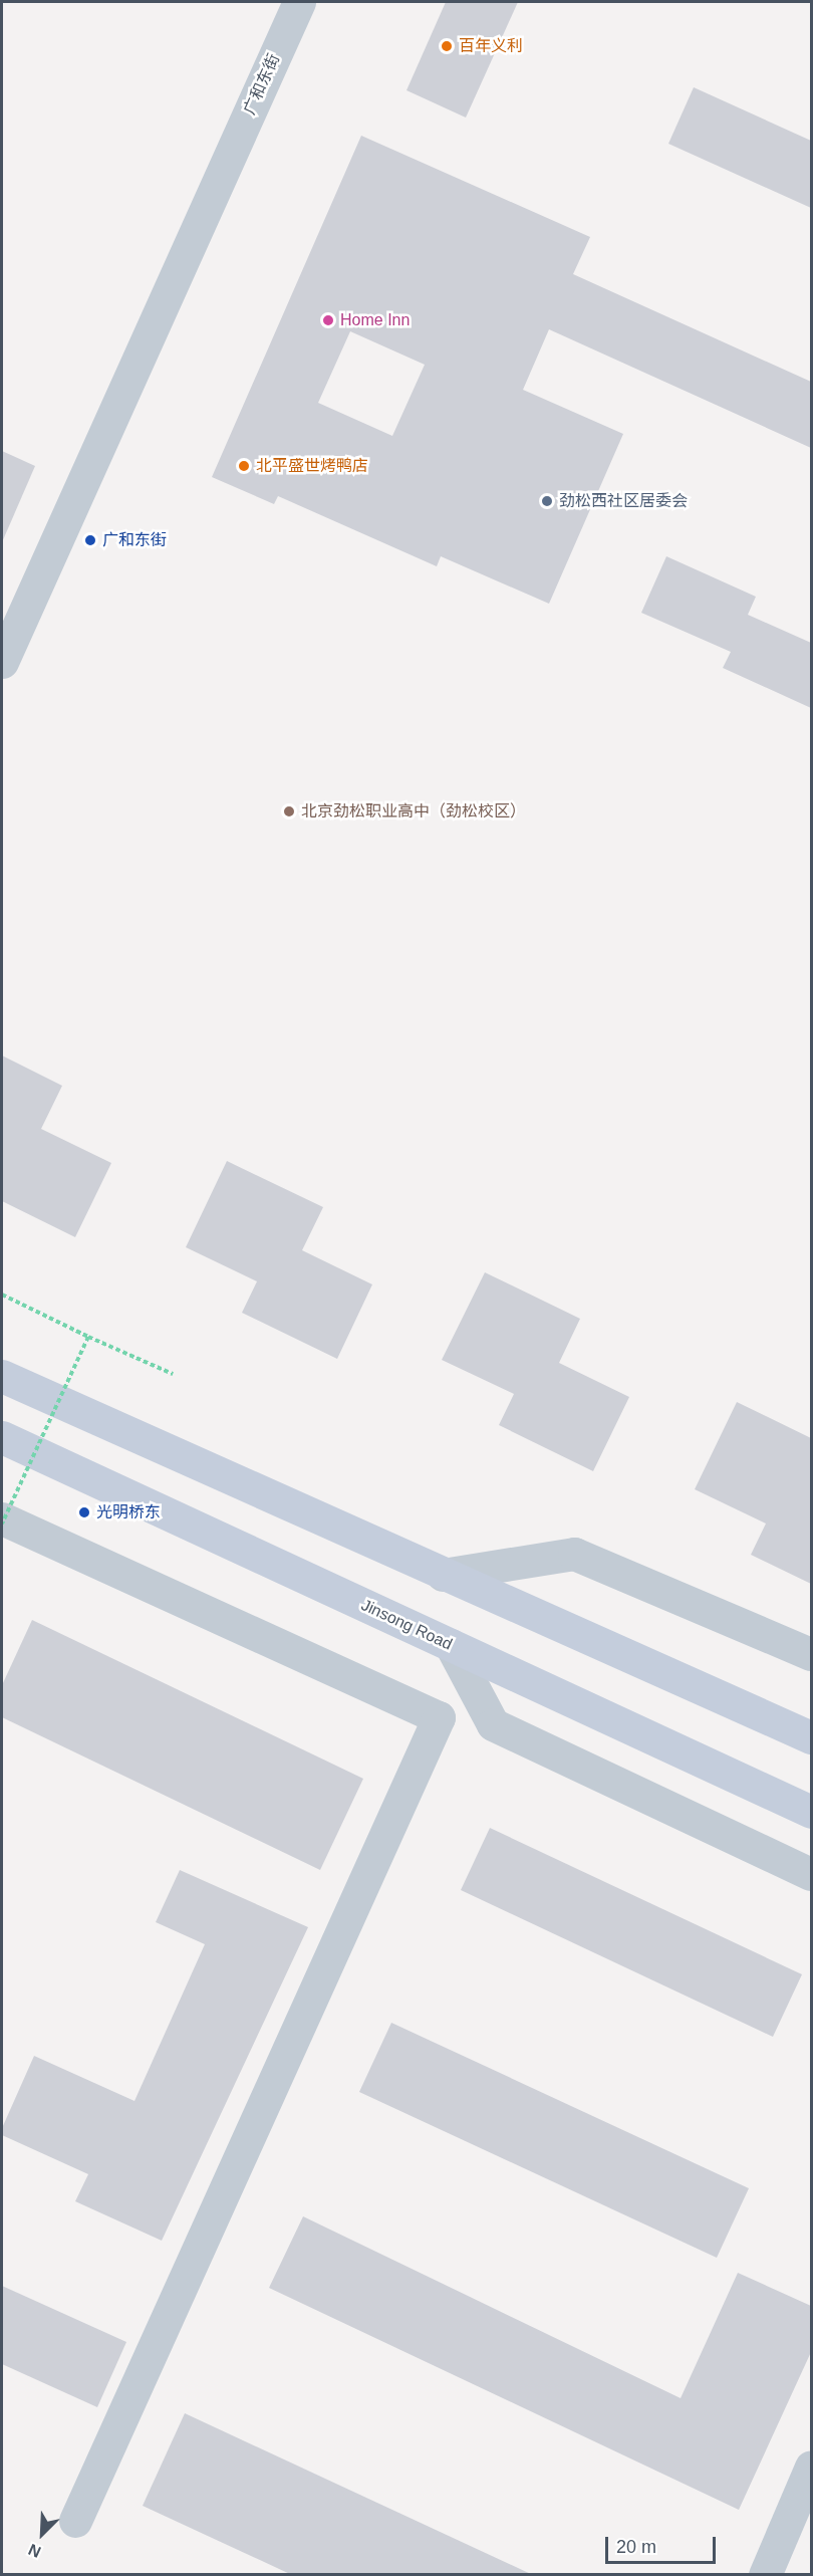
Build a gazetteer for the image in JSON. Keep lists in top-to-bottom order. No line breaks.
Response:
{"streets":{"main road":["Jinsong Road"],"street":["广和东街"]},"places":["百年义利","Home Inn","北平盛世烤鸭店","劲松西社区居委会","广和东街","北京劲松职业高中（劲松校区）","光明桥东"],"scale_bar":"20 m","north":"bottom left"}
